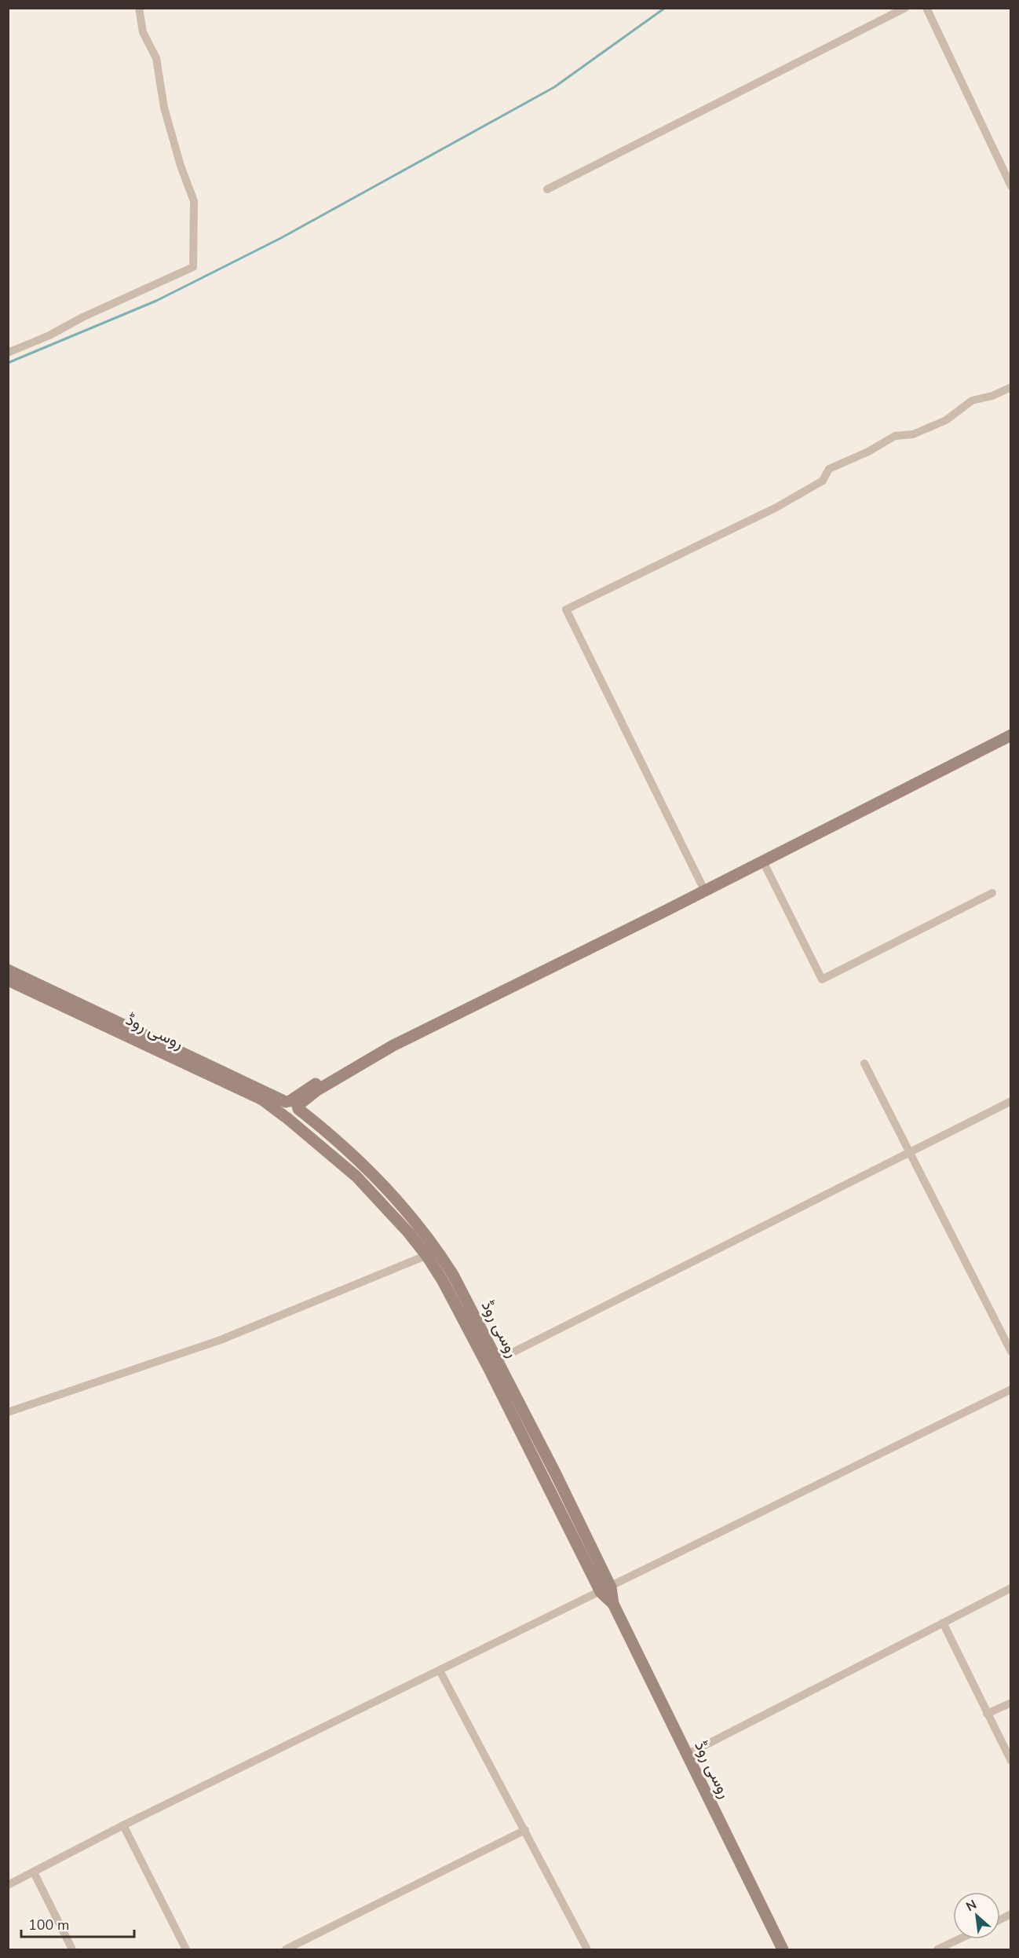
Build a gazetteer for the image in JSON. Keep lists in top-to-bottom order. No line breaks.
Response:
{"streets":{"main road":["روسی روڈ"]},"scale_bar":"100 m","north":"top left"}
